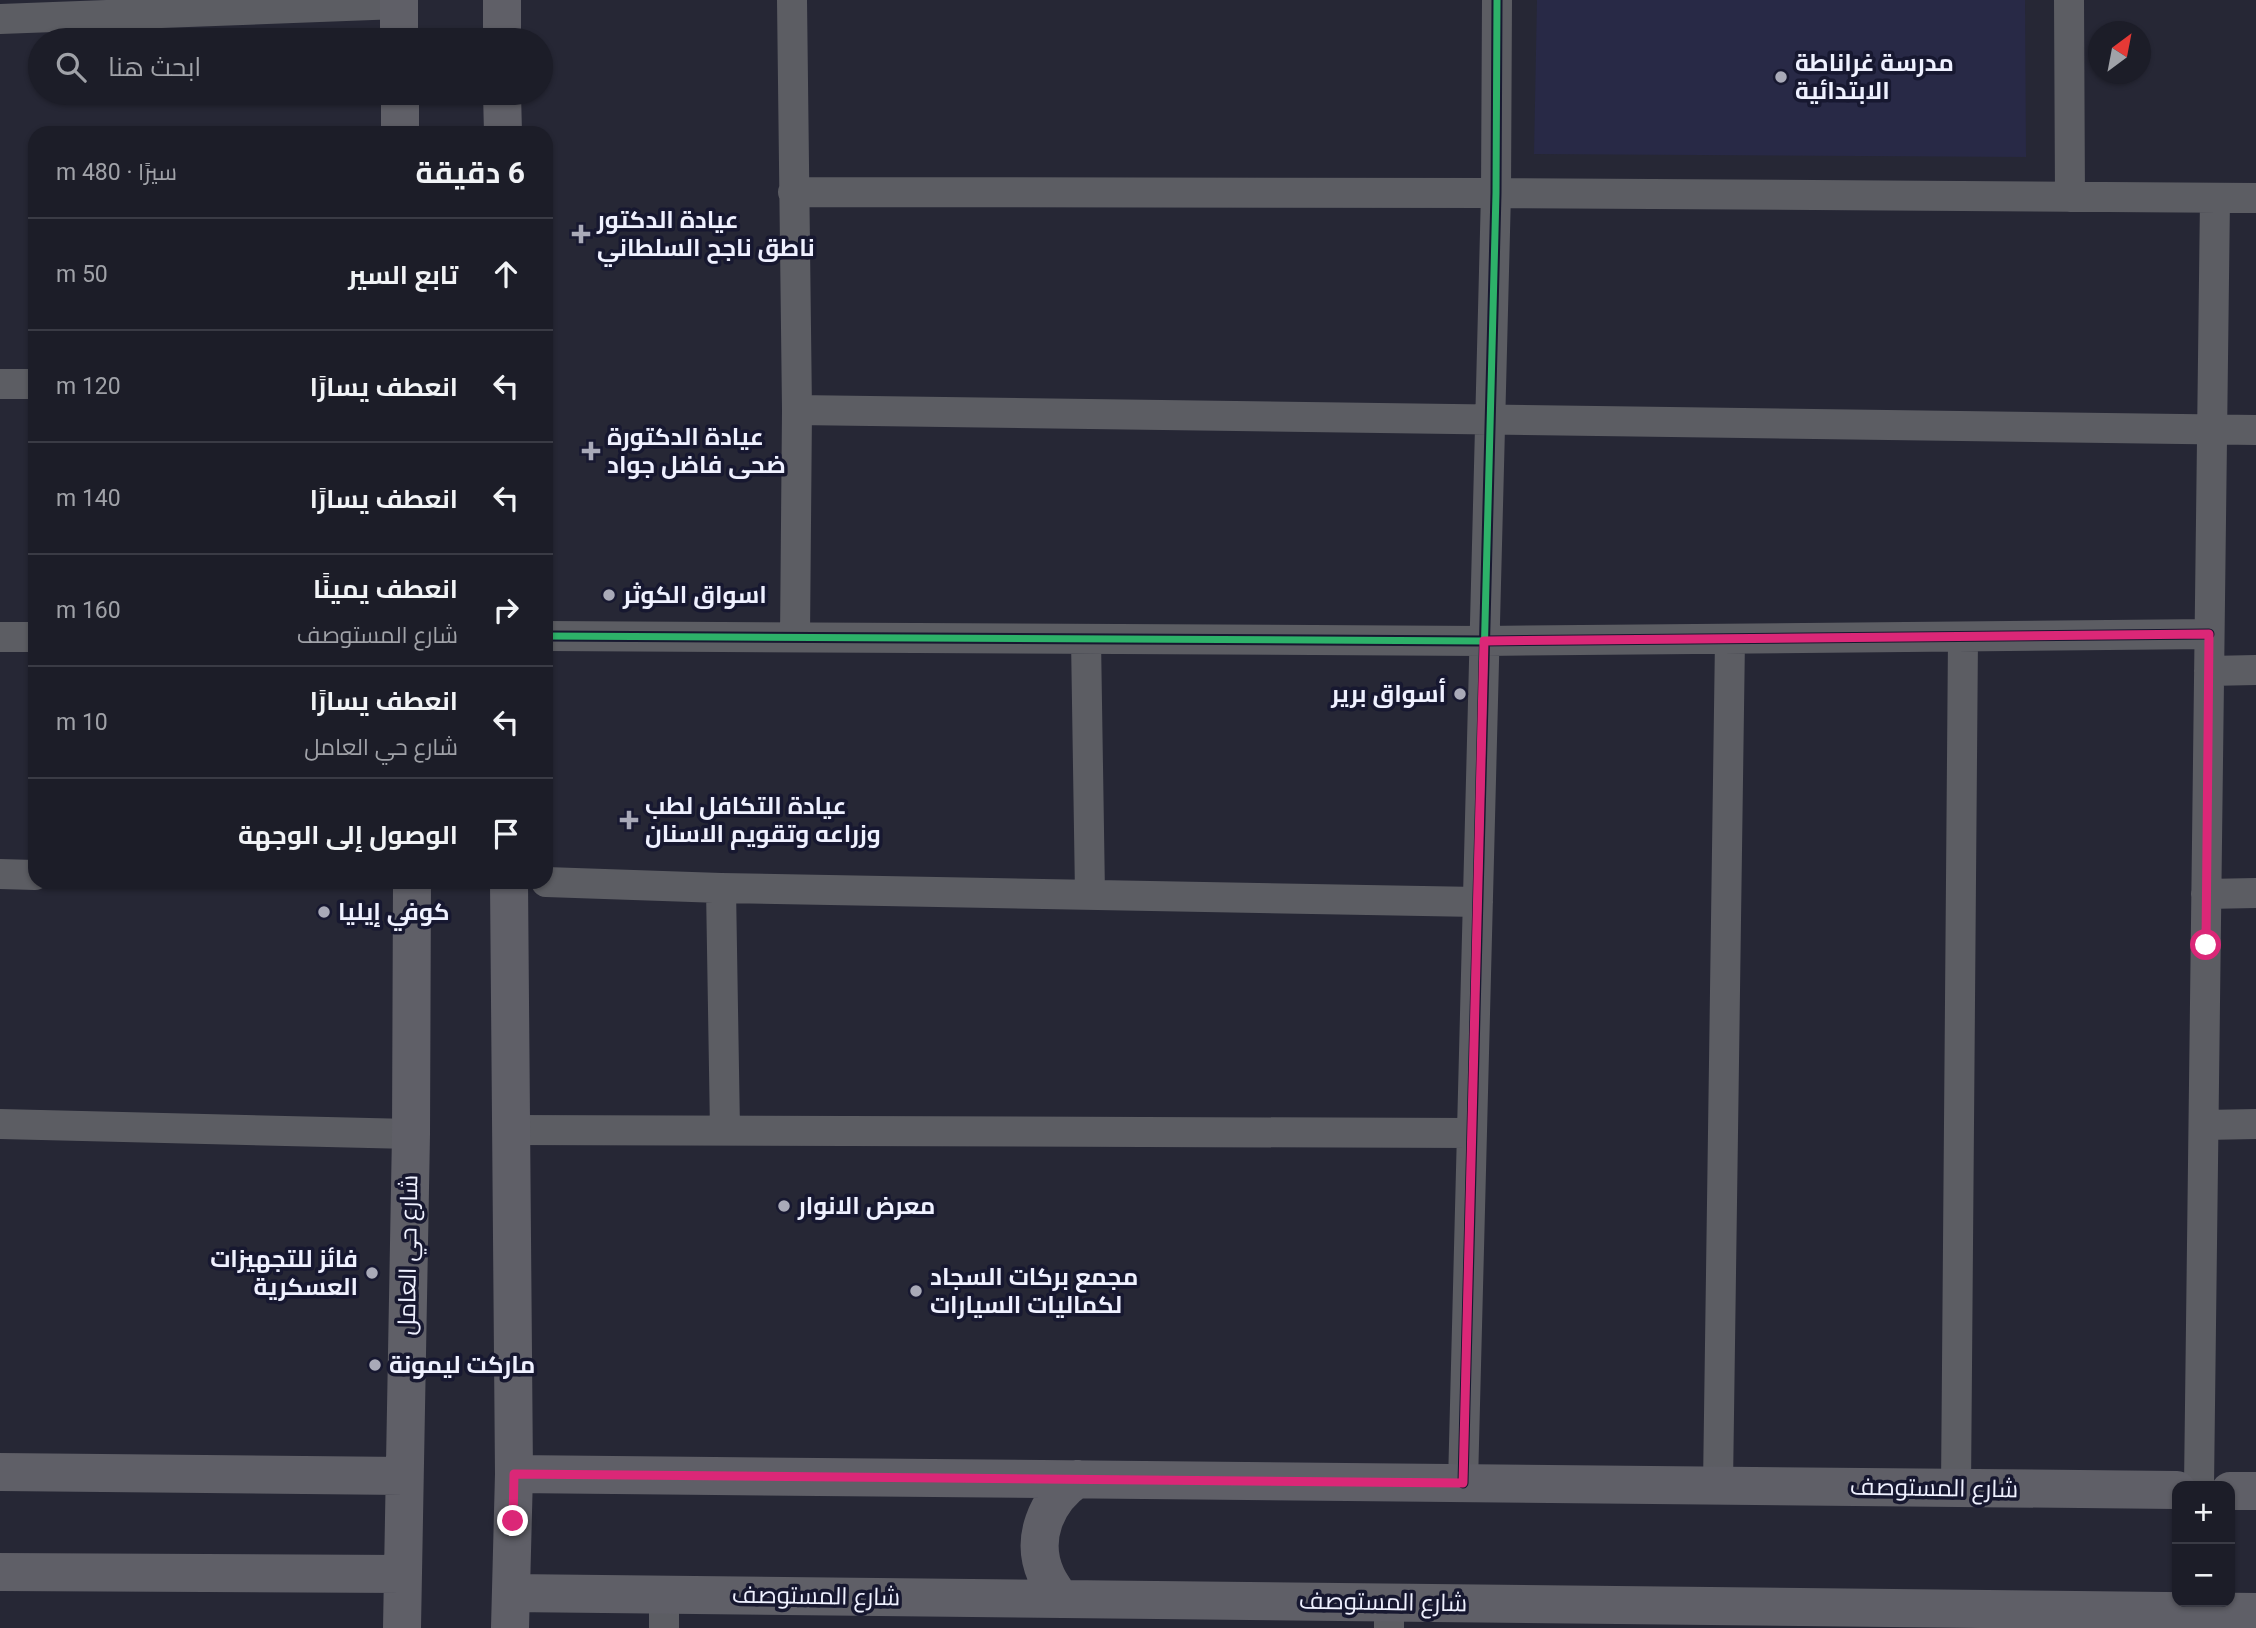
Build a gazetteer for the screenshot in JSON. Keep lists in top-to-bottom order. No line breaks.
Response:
{"streets":{"main road":["شارع حي العامل","شارع المستوصف"]},"places":{"other":["مدرسة غراناطة الابتدائية","اسواق الكوثر","أسواق برير","كوفي إيليا","معرض الانوار","فائز للتجهيزات العسكرية","مجمع بركات السجاد لكماليات السيارات","ماركت ليمونة"],"health":["عيادة الدكتور ناطق ناجح السلطاني","عيادة الدكتورة ضحى فاضل جواد","عيادة التكافل لطب وزراعه وتقويم الاسنان"]},"north":"top right","page":{"search":"ابحث هنا","heading":["6 دقيقة","سيرًا · 480 m"],"list":[["تابع السير","50 m"],["انعطف يسارًا","120 m"],["انعطف يسارًا","140 m"],["انعطف يمينًا","شارع المستوصف","160 m"],["انعطف يسارًا","شارع حي العامل","10 m"],"الوصول إلى الوجهة"],"map_buttons":["+","−"]}}
